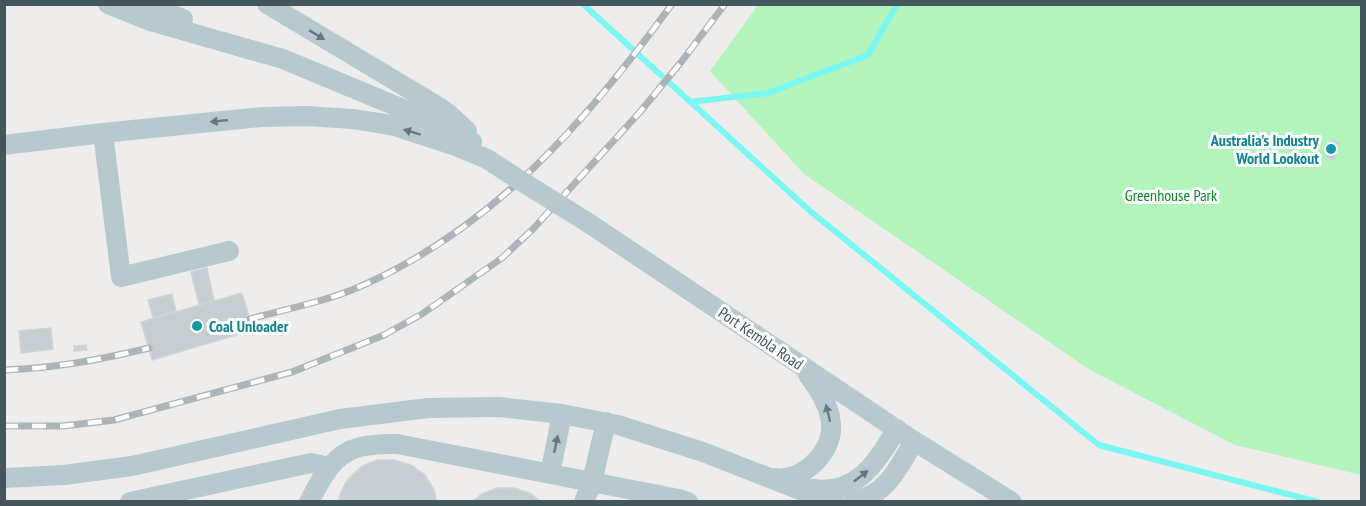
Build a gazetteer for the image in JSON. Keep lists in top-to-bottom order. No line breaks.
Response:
{"streets":{"street":["Port Kembla Road"]},"parks":["Greenhouse Park"],"places":["Australia's Industry World Lookout","Coal Unloader"]}
